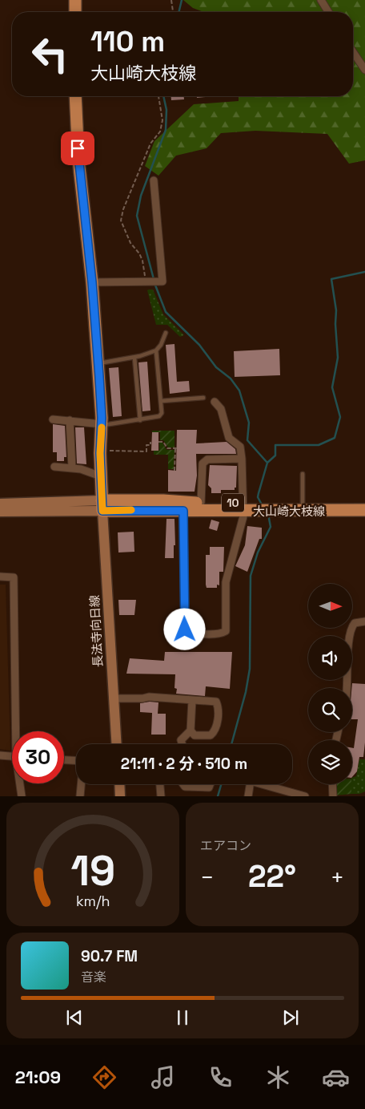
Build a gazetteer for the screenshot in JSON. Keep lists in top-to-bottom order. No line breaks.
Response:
{"streets":{"main road":["10","大山崎大枝線","長法寺向日線"]},"crossings":[["大山崎大枝線","長法寺向日線"]],"north":"right","page":{"turn":["110 m","大山崎大枝線"],"limit":"30","trip":"21:11 · 2 分 · 510 m","tile":"エアコン","heat":["−","22°","+"],"song":["90.7 FM","音楽"],"tabs":"21:09","gauge":["19","km/h"]}}
